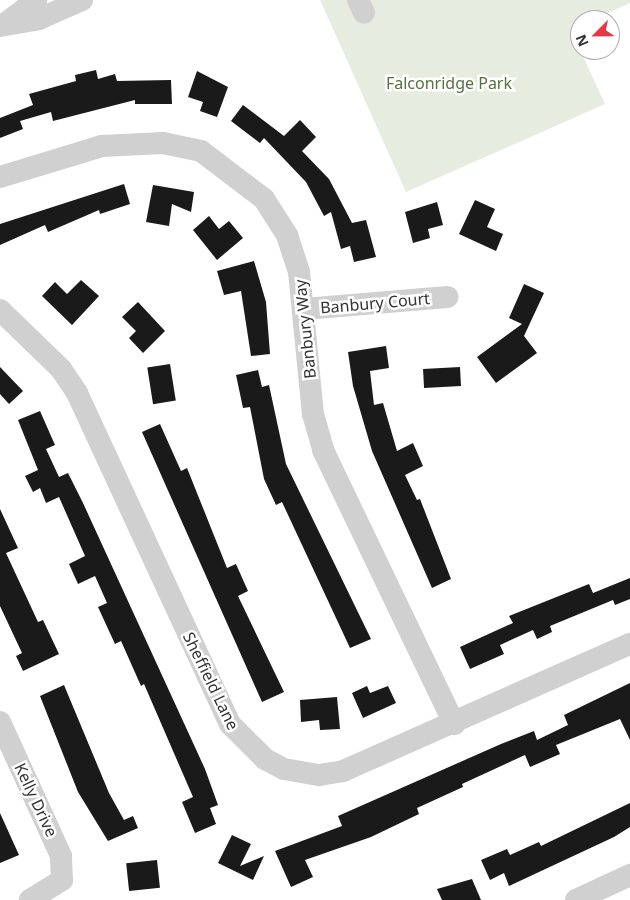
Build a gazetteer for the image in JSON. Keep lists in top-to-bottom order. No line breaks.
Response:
{"streets":{"street":["Banbury Court","Banbury Way","Sheffield Lane","Kelly Drive"]},"crossings":[["Banbury Court","Banbury Way"],["Banbury Way","Sheffield Lane"]],"parks":["Falconridge Park"],"north":"bottom left"}
